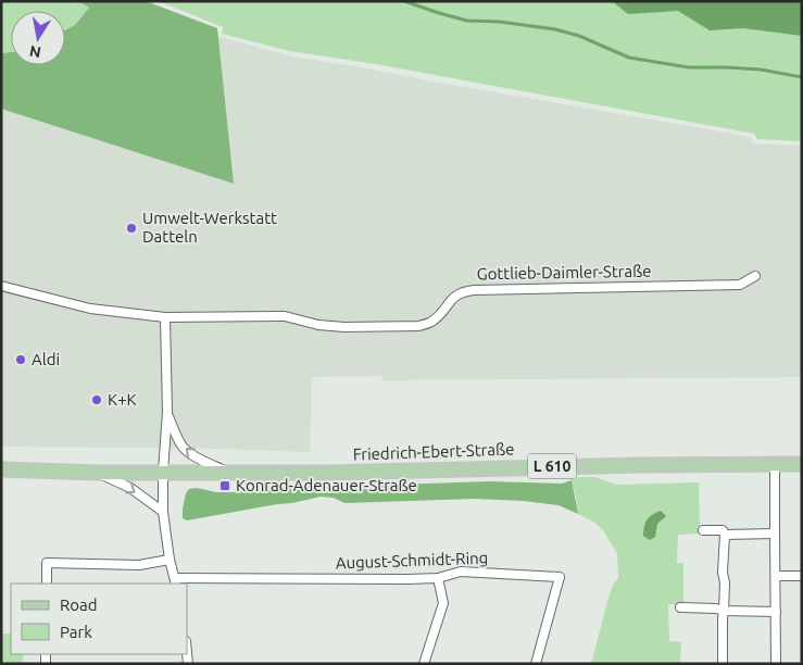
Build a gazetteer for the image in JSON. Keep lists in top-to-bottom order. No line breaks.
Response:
{"streets":{"main road":["Friedrich-Ebert-Straße","L 610"],"street":["Gottlieb-Daimler-Straße","August-Schmidt-Ring"]},"places":{"other":["Umwelt-Werkstatt Datteln","Aldi","K+K"],"transit":["Konrad-Adenauer-Straße"]},"legend":["Road","Park"],"north":"bottom"}
